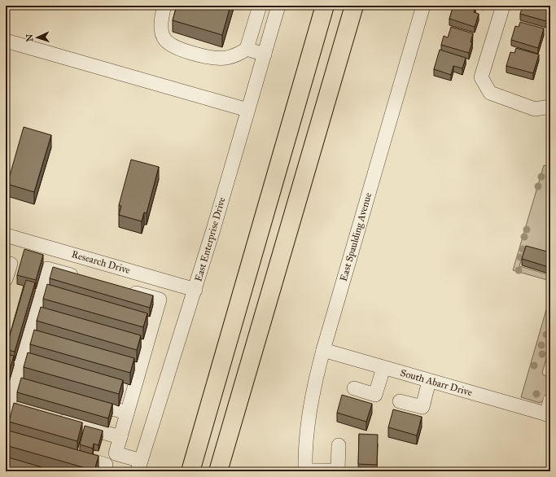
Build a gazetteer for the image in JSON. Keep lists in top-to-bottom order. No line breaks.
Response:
{"streets":{"street":["East Spaulding Avenue","East Enterprise Drive","Research Drive","South Abarr Drive"]},"crossings":[["East Spaulding Avenue","South Abarr Drive"],["East Enterprise Drive","Research Drive"]],"north":"left"}
